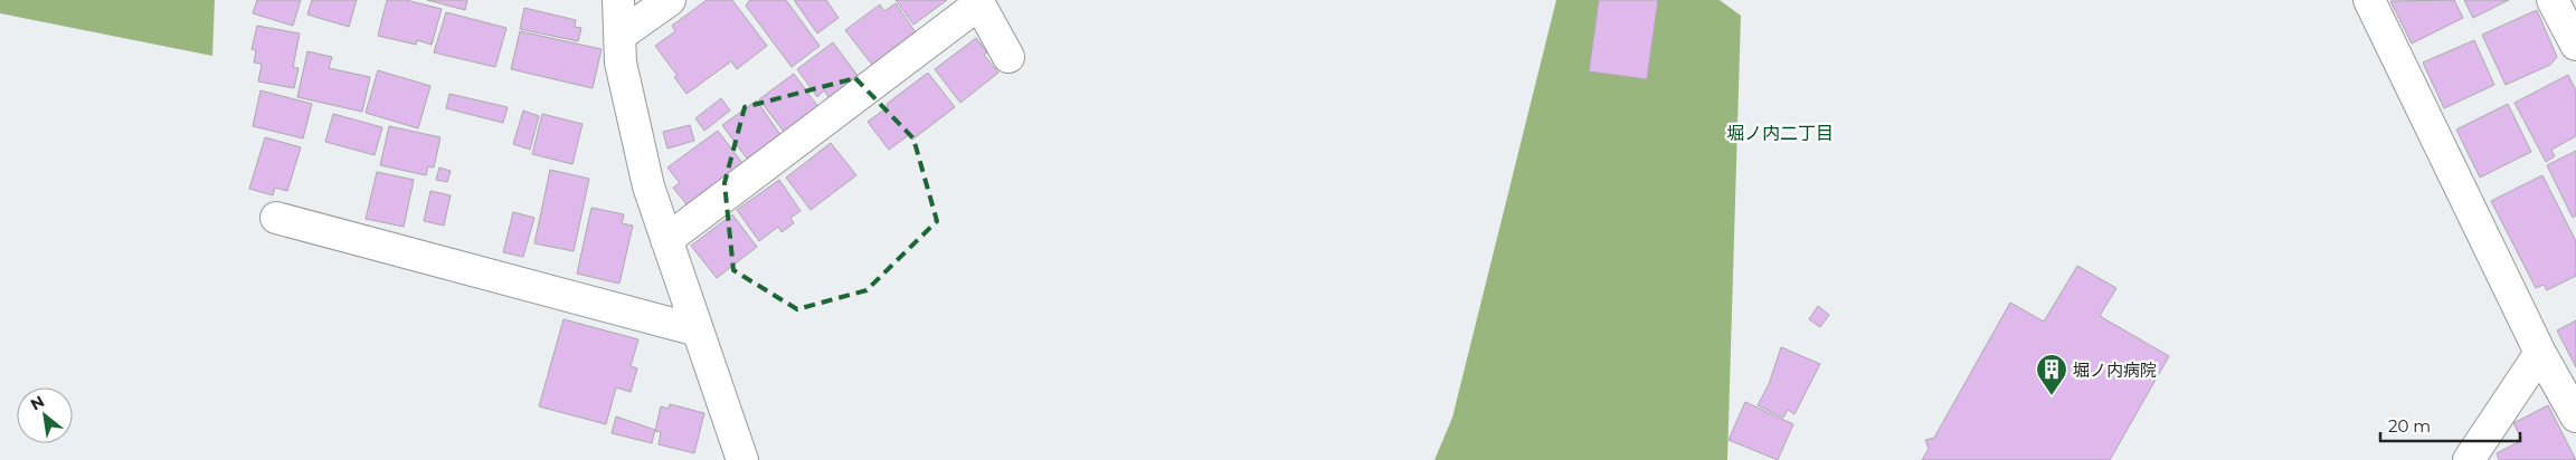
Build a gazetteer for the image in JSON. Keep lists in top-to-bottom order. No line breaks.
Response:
{"districts":["堀ノ内二丁目"],"places":{"building":["堀ノ内病院"]},"scale_bar":"20 m","north":"top left"}
